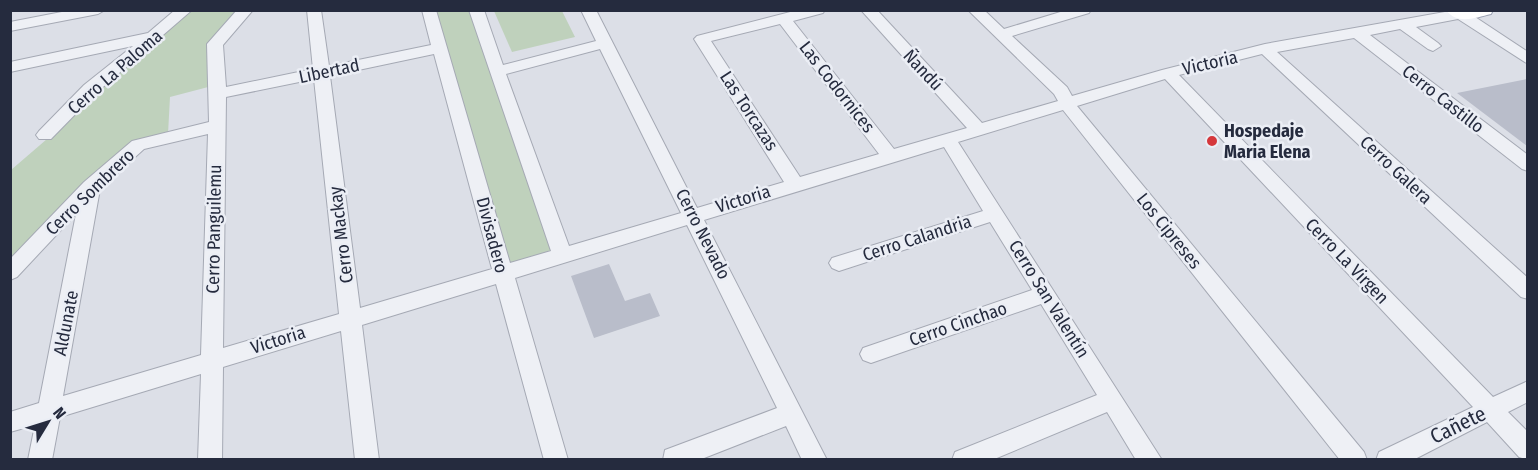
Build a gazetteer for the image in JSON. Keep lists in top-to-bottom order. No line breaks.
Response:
{"streets":{"main road":["Victoria"],"street":["Ñandú","Libertad","Cerro La Paloma","Las Codornices","Cerro Castillo","Las Torcazas","Cerro Galera","Cerro Sombrero","Cerro Panguilemu","Los Cipreses","Cerro Nevado","Cerro Mackay","Divisadero","Cerro Calandria","Cerro La Virgen","Cerro San Valentín","Aldunate","Cerro Cinchao","Cañete"]},"crossings":[["Victoria","Ñandú"],["Victoria","Las Codornices"],["Victoria","Cerro Castillo"],["Victoria","Las Torcazas"],["Victoria","Cerro Galera"],["Victoria","Cerro Panguilemu"],["Victoria","Los Cipreses"],["Victoria","Cerro Nevado"],["Victoria","Cerro Mackay"],["Victoria","Divisadero"],["Victoria","Cerro La Virgen"],["Victoria","Cerro San Valentín"],["Victoria","Aldunate"],["Libertad","Cerro Panguilemu"],["Libertad","Cerro Mackay"],["Libertad","Divisadero"],["Las Codornices","Las Torcazas"],["Cerro Sombrero","Cerro Panguilemu"],["Cerro Sombrero","Aldunate"],["Cerro Calandria","Cerro San Valentín"],["Cerro La Virgen","Cañete"],["Cerro San Valentín","Cerro Cinchao"]],"places":["Hospedaje Maria Elena"],"north":"top right"}
